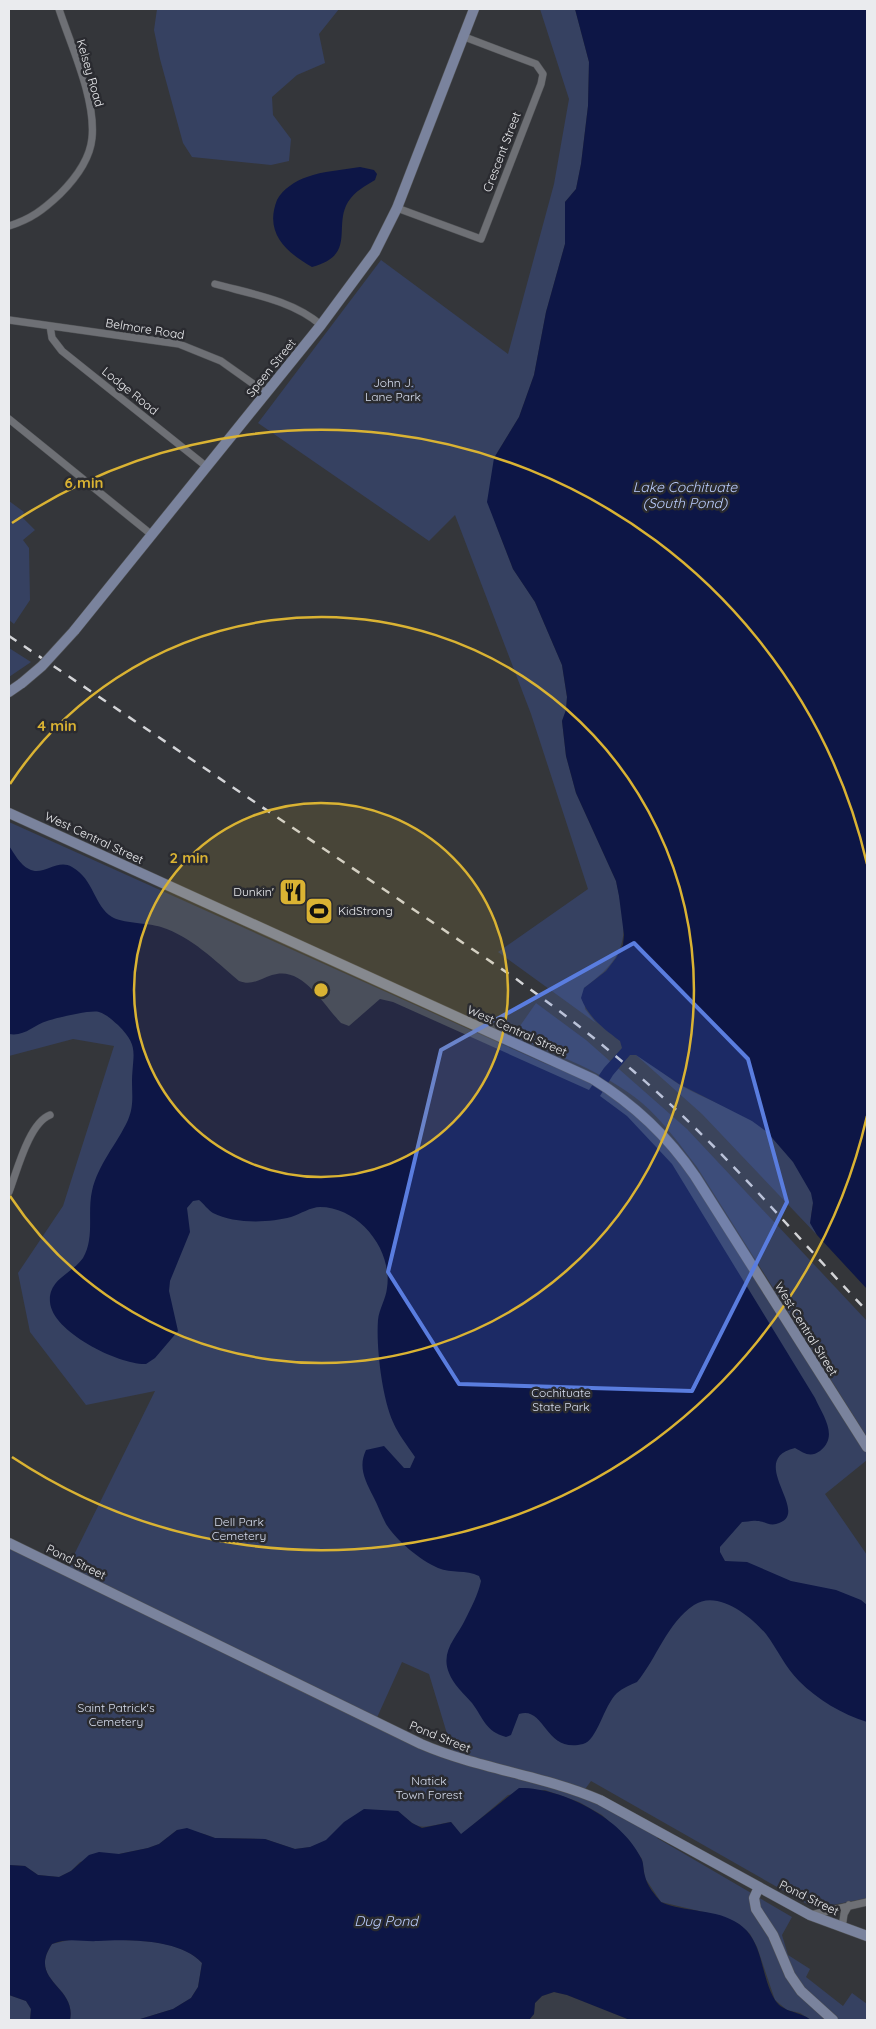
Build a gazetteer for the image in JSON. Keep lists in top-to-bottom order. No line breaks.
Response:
{"streets":{"street":["Kelsey Road","Crescent Street","Belmore Road","Speen Street","Lodge Road","West Central Street","Pond Street"]},"crossings":[["Crescent Street","Speen Street"],["Belmore Road","Speen Street"],["Belmore Road","Lodge Road"],["Speen Street","Lodge Road"]],"water":["Lake Cochituate (South Pond)","Dug Pond"],"parks":["John J. Lane Park","Cochituate State Park","Dell Park Cemetery","Saint Patrick's Cemetery","Natick Town Forest"],"places":{"restaurant":["Dunkin'"],"sports":["KidStrong"]},"rings":["6 min","4 min","2 min"]}
